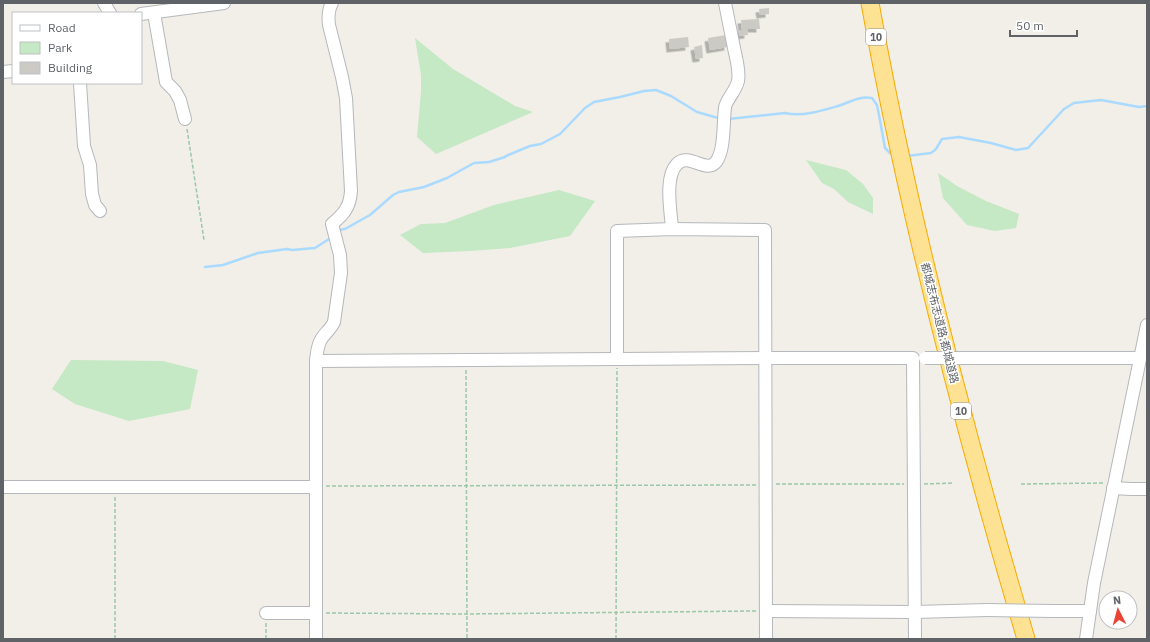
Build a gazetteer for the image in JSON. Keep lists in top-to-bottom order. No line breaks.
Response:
{"streets":{"highway":["10","都城志布志道路;都城道路"]},"legend":["Road","Park","Building"],"scale_bar":"50 m","north":"top"}
